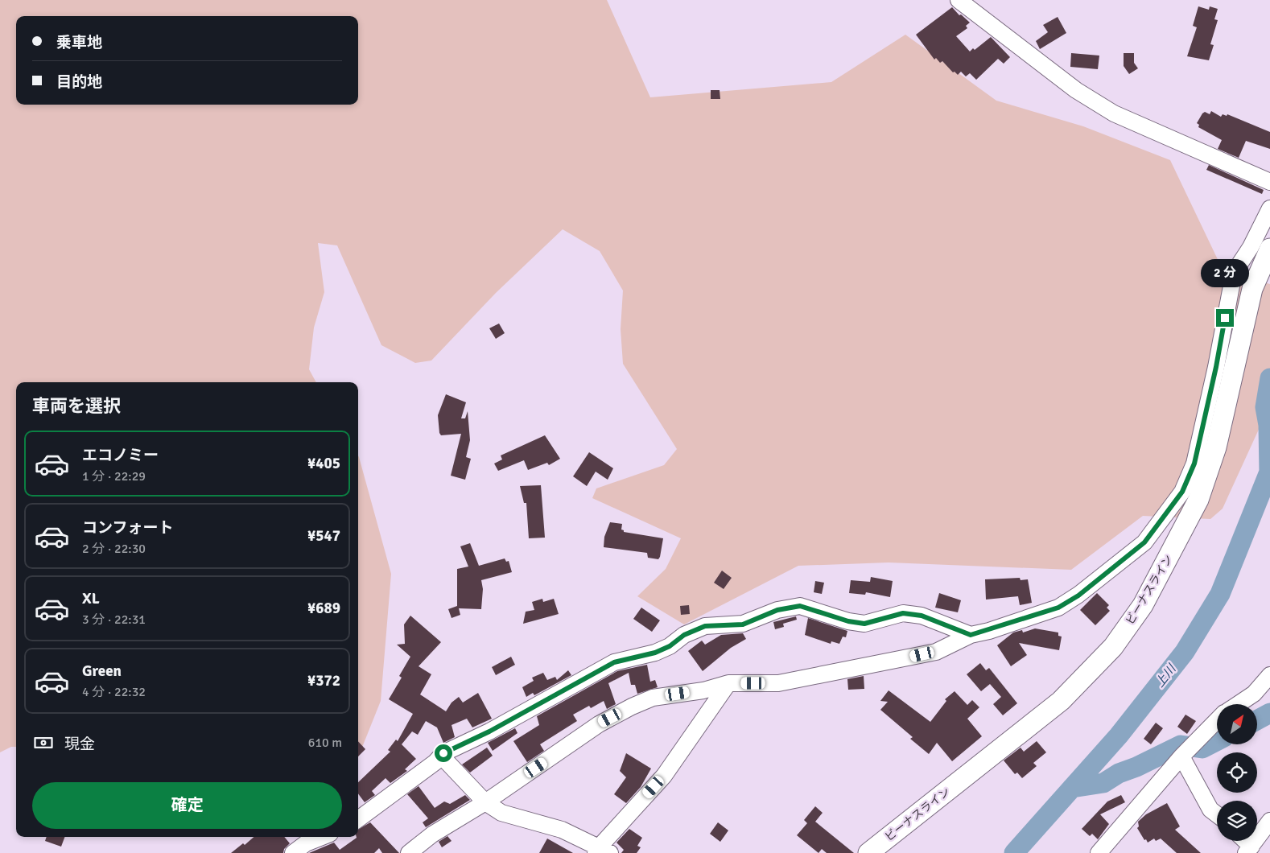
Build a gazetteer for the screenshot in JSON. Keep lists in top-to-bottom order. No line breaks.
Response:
{"streets":{"main road":["ビーナスライン"]},"water":["上川"],"north":"top right","page":{"banner":["乗車地","目的地"],"bubble":"2 分","heading":"車両を選択","list":[{"name":"エコノミー","note":"1 分 · 22:29","value":"¥405"},{"name":"コンフォート","note":"2 分 · 22:30","value":"¥547"},{"name":"XL","note":"3 分 · 22:31","value":"¥689"},{"name":"Green","note":"4 分 · 22:32","value":"¥372"}],"pay":["現金","610 m"],"buttons":"確定"}}
